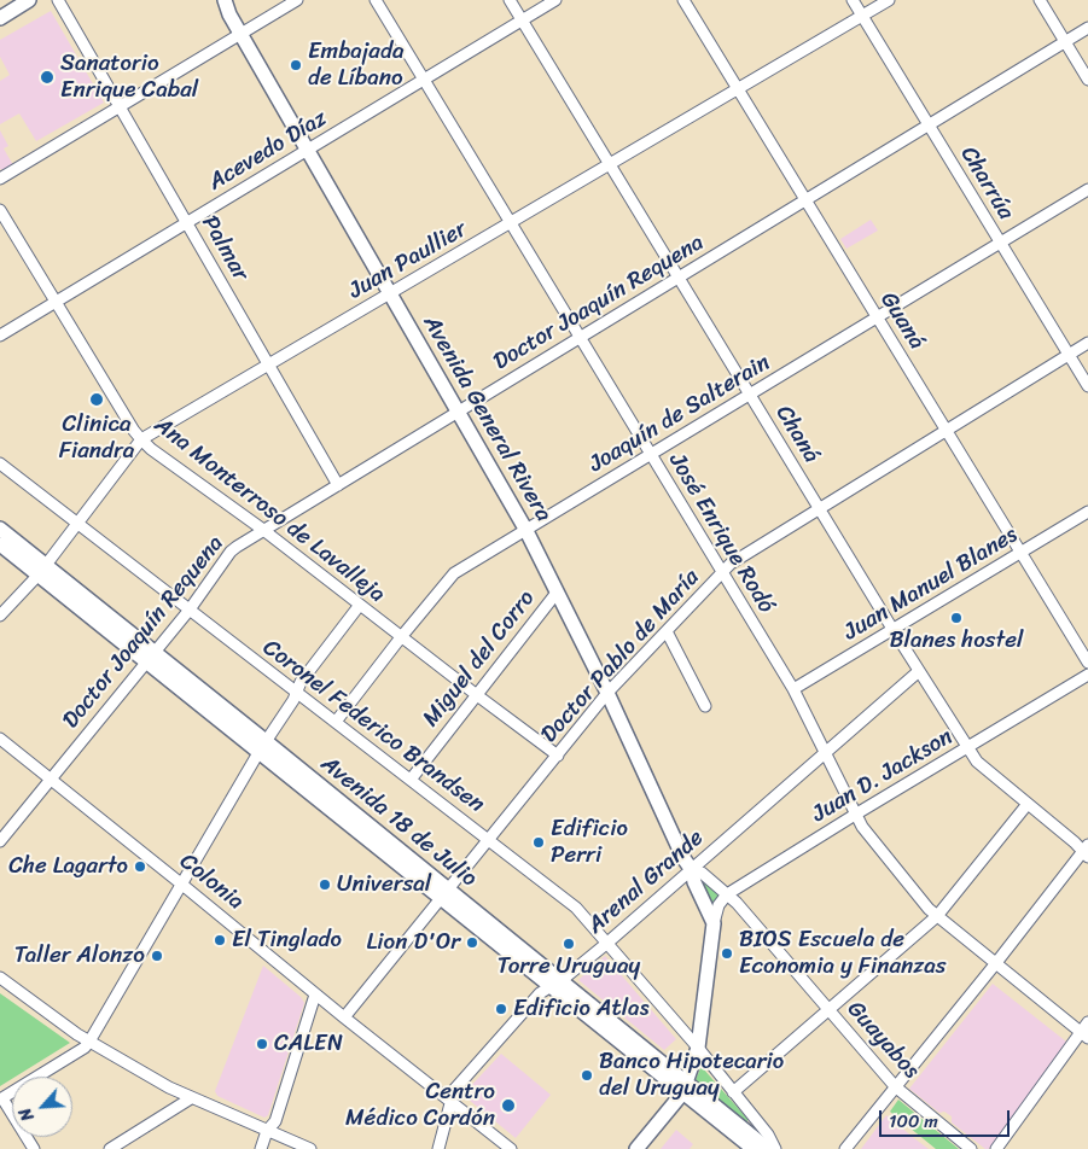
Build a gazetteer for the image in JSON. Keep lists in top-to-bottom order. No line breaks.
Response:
{"streets":{"main road":["Avenida General Rivera","Avenida 18 de Julio"],"street":["Acevedo Díaz","Charrúa","Palmar","Juan Paullier","Doctor Joaquín Requena","Guaná","Joaquín de Salterain","Chaná","Ana Monterroso de Lavalleja","José Enrique Rodó","Juan Manuel Blanes","Doctor Pablo de María","Miguel del Corro","Coronel Federico Brandsen","Juan D. Jackson","Colonia","Arenal Grande","Guayabos"]},"crossings":[["Acevedo Díaz","Palmar"],["Acevedo Díaz","Avenida General Rivera"],["Acevedo Díaz","Chaná"],["Acevedo Díaz","Ana Monterroso de Lavalleja"],["Acevedo Díaz","José Enrique Rodó"],["Charrúa","Juan Paullier"],["Charrúa","Doctor Joaquín Requena"],["Charrúa","Joaquín de Salterain"],["Charrúa","Doctor Pablo de María"],["Palmar","Juan Paullier"],["Palmar","Doctor Joaquín Requena"],["Juan Paullier","Guaná"],["Juan Paullier","Avenida General Rivera"],["Juan Paullier","Chaná"],["Juan Paullier","Ana Monterroso de Lavalleja"],["Juan Paullier","José Enrique Rodó"],["Juan Paullier","Coronel Federico Brandsen"],["Juan Paullier","Avenida 18 de Julio"],["Doctor Joaquín Requena","Guaná"],["Doctor Joaquín Requena","Avenida General Rivera"],["Doctor Joaquín Requena","Chaná"],["Doctor Joaquín Requena","Ana Monterroso de Lavalleja"],["Doctor Joaquín Requena","José Enrique Rodó"],["Doctor Joaquín Requena","Coronel Federico Brandsen"],["Doctor Joaquín Requena","Avenida 18 de Julio"],["Doctor Joaquín Requena","Colonia"],["Guaná","Joaquín de Salterain"],["Guaná","Juan Manuel Blanes"],["Guaná","Doctor Pablo de María"],["Joaquín de Salterain","Avenida General Rivera"],["Joaquín de Salterain","Chaná"],["Joaquín de Salterain","Ana Monterroso de Lavalleja"],["Joaquín de Salterain","José Enrique Rodó"],["Joaquín de Salterain","Coronel Federico Brandsen"],["Avenida General Rivera","Doctor Pablo de María"],["Avenida General Rivera","Miguel del Corro"],["Avenida General Rivera","Juan D. Jackson"],["Avenida General Rivera","Arenal Grande"],["Avenida General Rivera","Guayabos"],["Chaná","Juan Manuel Blanes"],["Chaná","Doctor Pablo de María"],["Chaná","Juan D. Jackson"],["Chaná","Arenal Grande"],["Ana Monterroso de Lavalleja","Doctor Pablo de María"],["Ana Monterroso de Lavalleja","Miguel del Corro"],["José Enrique Rodó","Juan Manuel Blanes"],["José Enrique Rodó","Doctor Pablo de María"],["José Enrique Rodó","Juan D. Jackson"],["José Enrique Rodó","Arenal Grande"],["Doctor Pablo de María","Coronel Federico Brandsen"],["Doctor Pablo de María","Avenida 18 de Julio"],["Doctor Pablo de María","Colonia"],["Miguel del Corro","Coronel Federico Brandsen"],["Coronel Federico Brandsen","Arenal Grande"],["Juan D. Jackson","Guayabos"],["Avenida 18 de Julio","Arenal Grande"],["Colonia","Arenal Grande"]],"places":["Embajada de Líbano","Sanatorio Enrique Cabal","Clinica Fiandra","Blanes hostel","Edificio Perri","Che Lagarto","Universal","El Tinglado","Lion D'Or","Torre Uruguay","BIOS Escuela de Economia y Finanzas","Taller Alonzo","Edificio Atlas","CALEN","Banco Hipotecario del Uruguay","Centro Médico Cordón"],"scale_bar":"100 m","north":"bottom left"}
